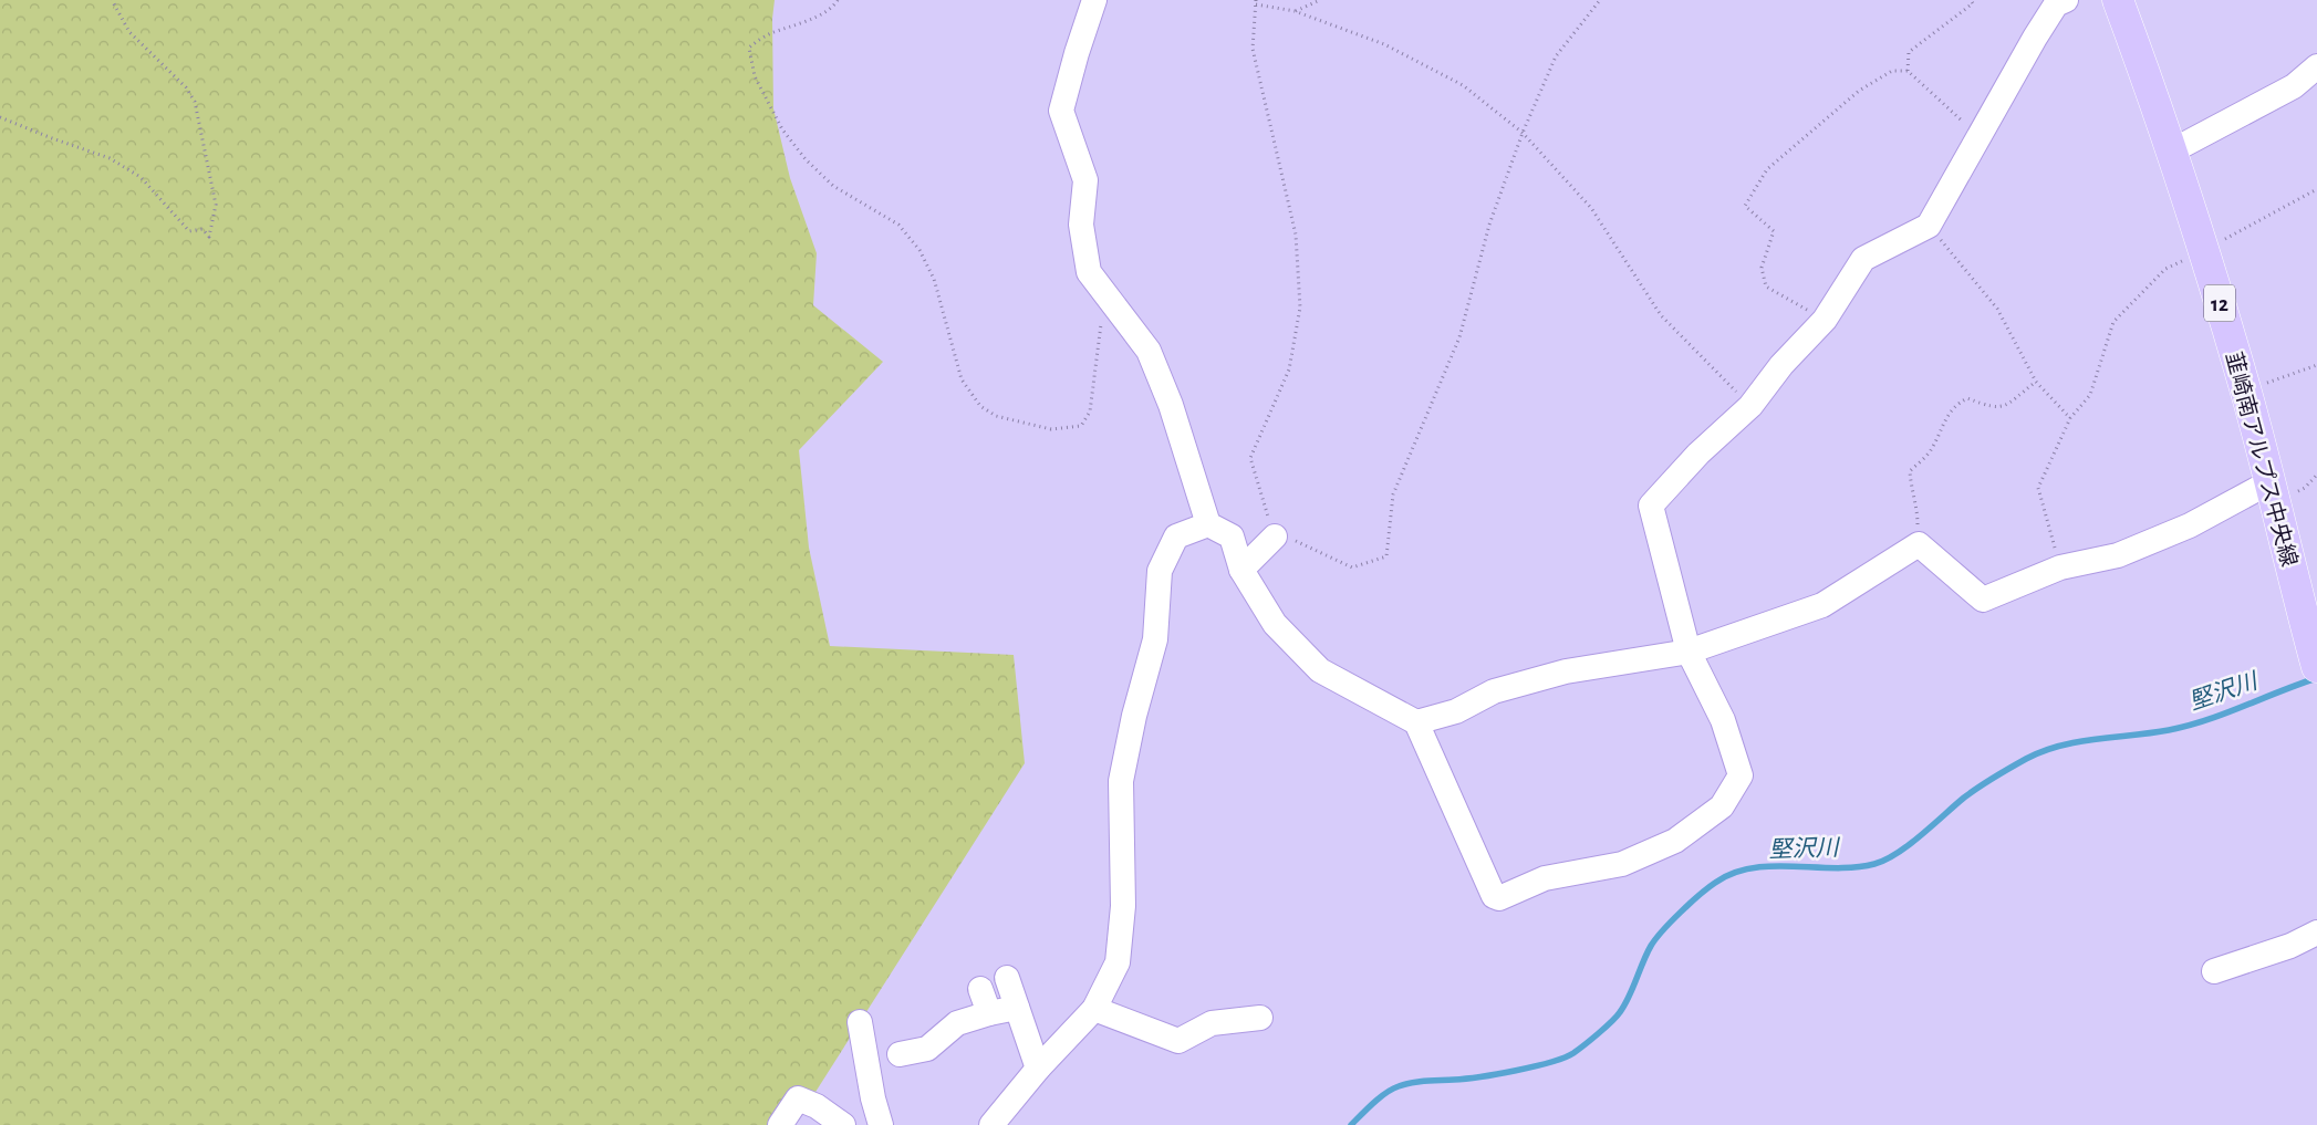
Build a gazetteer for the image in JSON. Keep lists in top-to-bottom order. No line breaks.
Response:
{"streets":{"main road":["12","韮崎南アルプス中央線"]},"water":["堅沢川"]}
